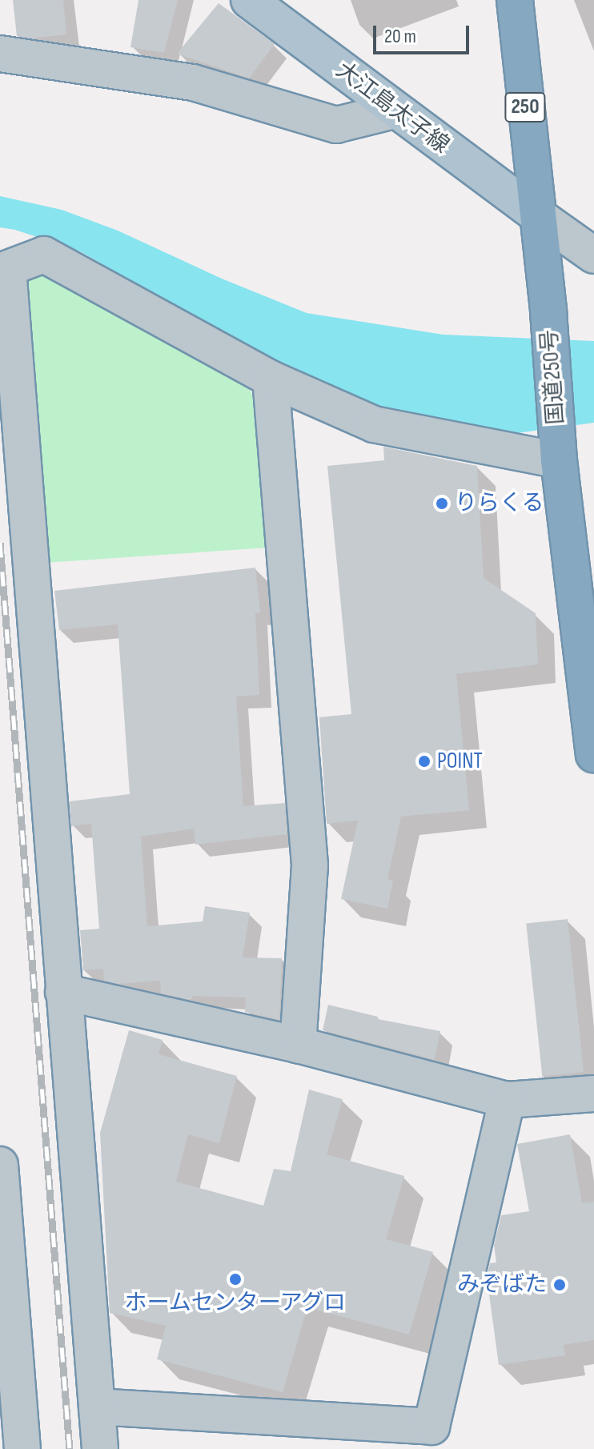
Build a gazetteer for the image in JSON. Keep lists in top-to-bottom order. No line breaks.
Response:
{"streets":{"highway":["250","国道250号"],"main road":["大江島太子線"]},"crossings":[["大江島太子線","国道250号"]],"places":["りらくる","POINT","ホームセンターアグロ","みぞばた"],"scale_bar":"20 m"}
